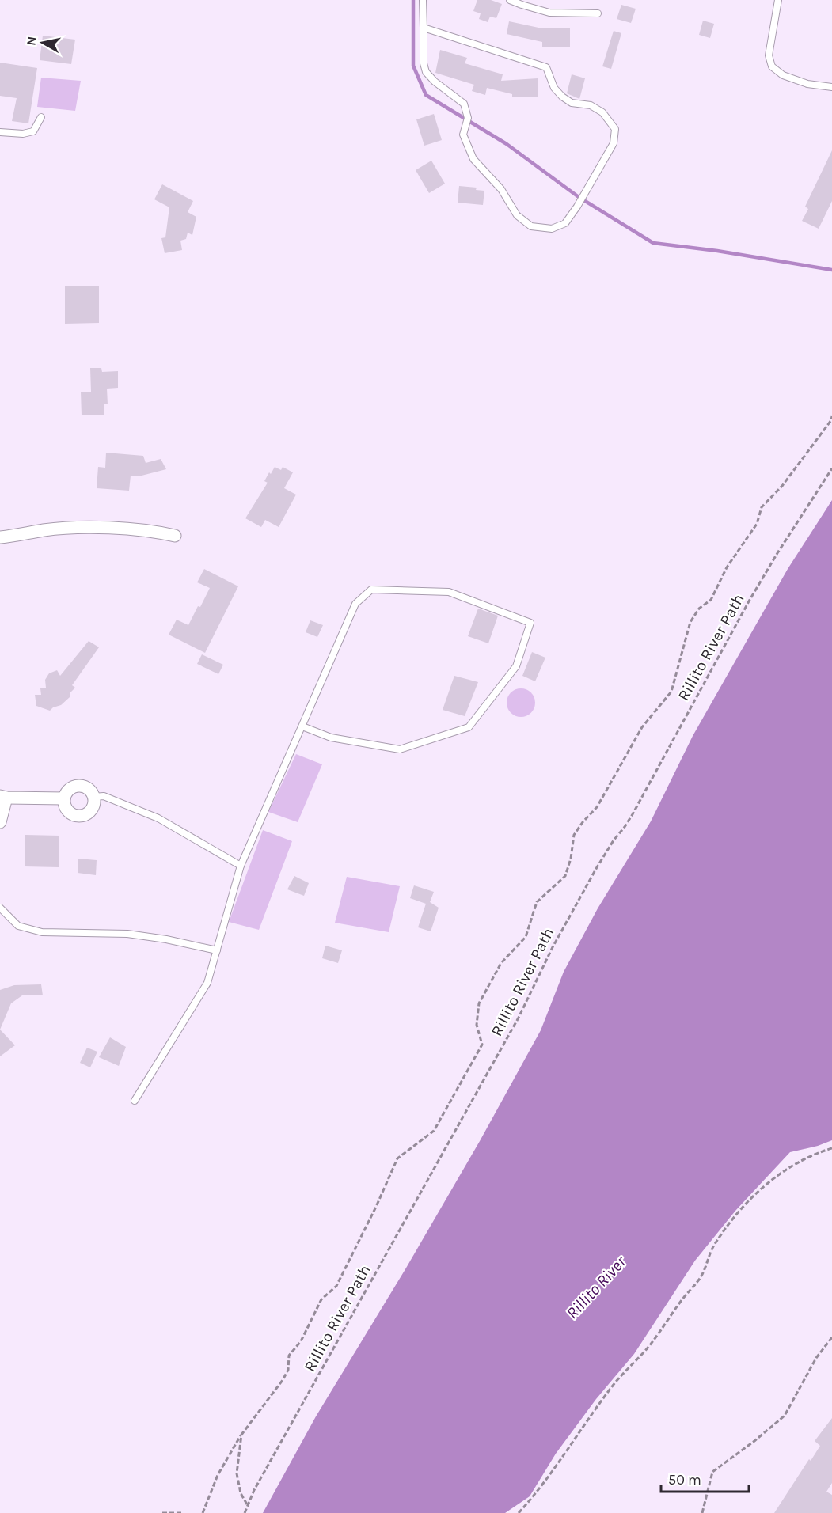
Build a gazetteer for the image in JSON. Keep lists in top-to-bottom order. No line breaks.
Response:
{"streets":{"path":["Rillito River Path"]},"water":["Rillito River"],"scale_bar":"50 m","north":"left"}
